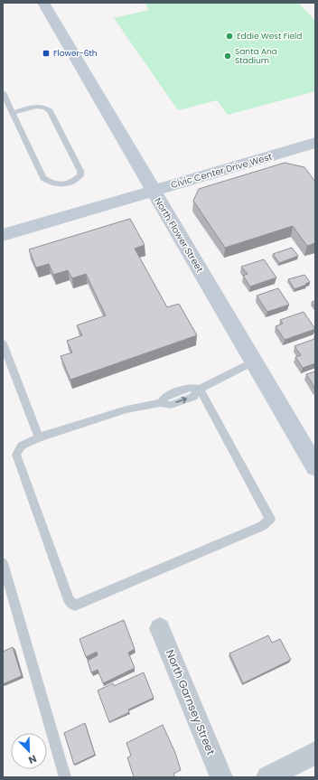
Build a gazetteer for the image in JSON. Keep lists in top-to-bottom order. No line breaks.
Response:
{"streets":{"main road":["Civic Center Drive West","North Flower Street"],"street":["North Garnsey Street"]},"crossings":[["Civic Center Drive West","North Flower Street"]],"places":{"other":["Eddie West Field","Santa Ana Stadium"],"transit":["Flower-6th"]},"north":"bottom right"}
